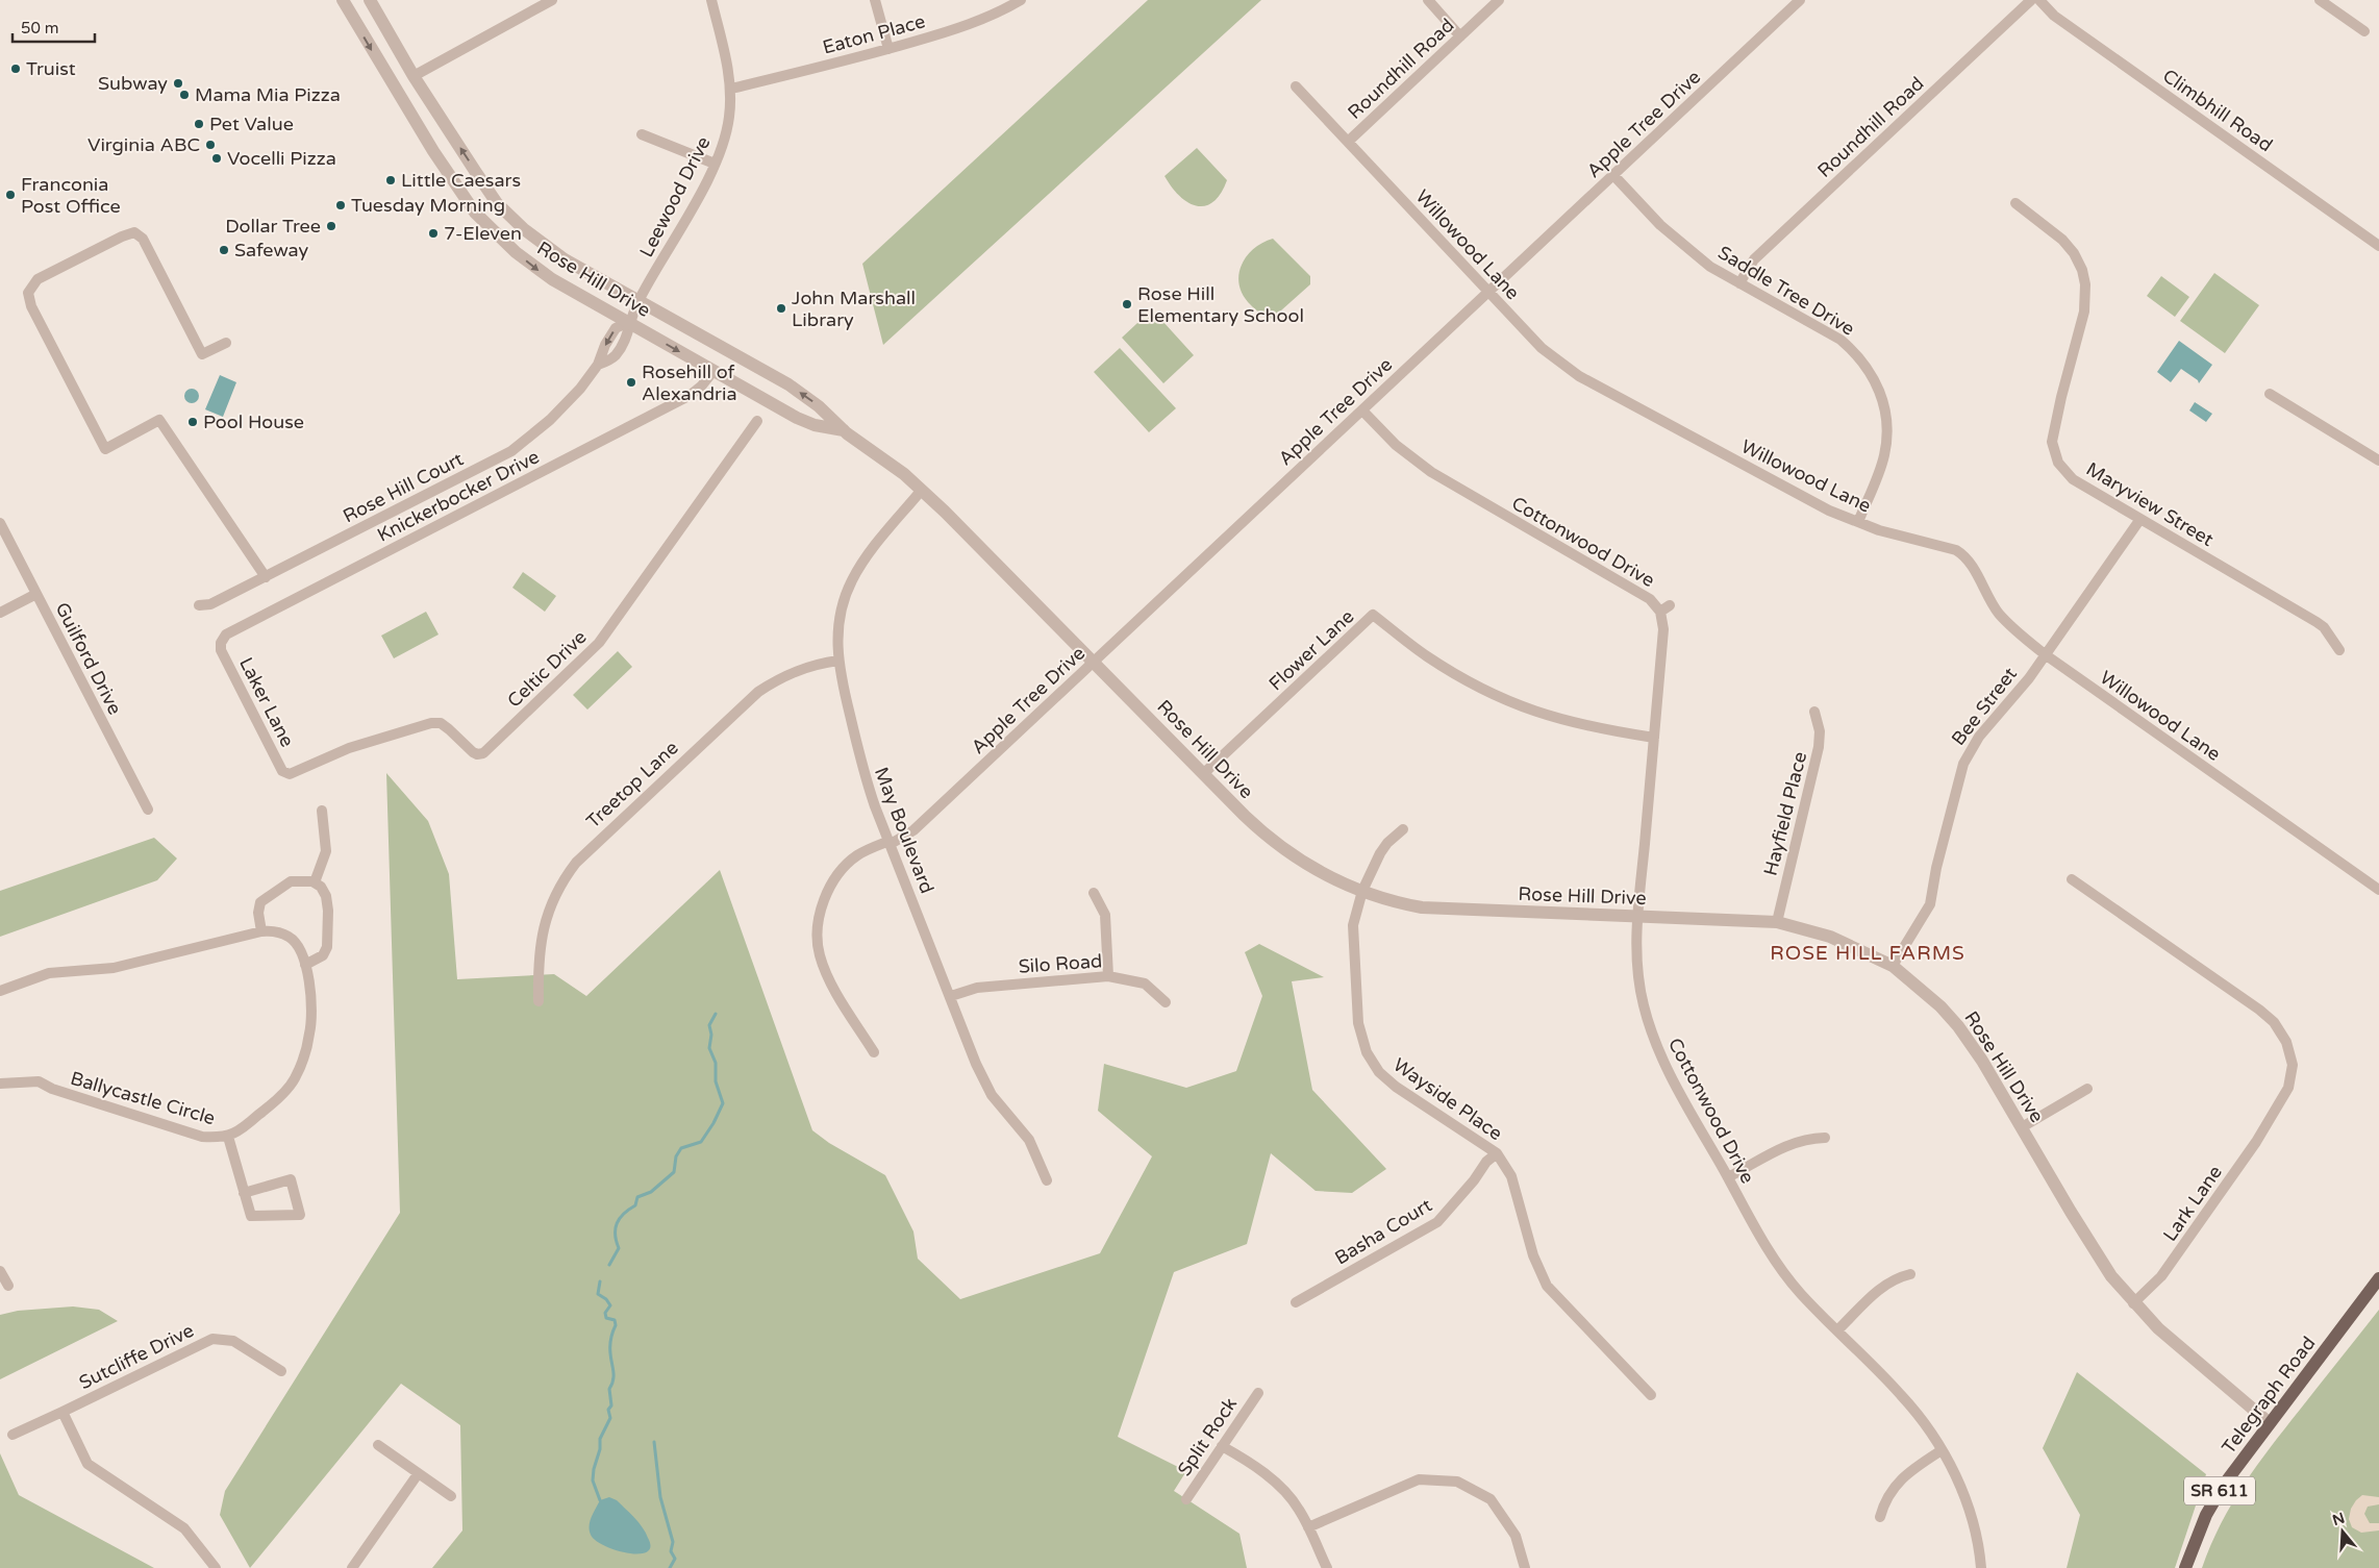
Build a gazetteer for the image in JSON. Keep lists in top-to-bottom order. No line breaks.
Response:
{"streets":{"main road":["Telegraph Road","SR 611"],"street":["Eaton Place","Roundhill Road","Climbhill Road","Apple Tree Drive","Leewood Drive","Willowood Lane","Rose Hill Drive","Saddle Tree Drive","Rose Hill Court","Knickerbocker Drive","Maryview Street","Cottonwood Drive","Flower Lane","Guilford Drive","Celtic Drive","Laker Lane","Bee Street","Treetop Lane","Hayfield Place","May Boulevard","Silo Road","Ballycastle Circle","Wayside Place","Lark Lane","Basha Court","Sutcliffe Drive","Split Rock"]},"crossings":[["Eaton Place","Leewood Drive"],["Roundhill Road","Willowood Lane"],["Roundhill Road","Saddle Tree Drive"],["Apple Tree Drive","Willowood Lane"],["Apple Tree Drive","Rose Hill Drive"],["Apple Tree Drive","Saddle Tree Drive"],["Apple Tree Drive","Cottonwood Drive"],["Apple Tree Drive","May Boulevard"],["Leewood Drive","Rose Hill Drive"],["Leewood Drive","Rose Hill Court"],["Willowood Lane","Saddle Tree Drive"],["Willowood Lane","Bee Street"],["Rose Hill Drive","Rose Hill Court"],["Rose Hill Drive","Knickerbocker Drive"],["Rose Hill Drive","Cottonwood Drive"],["Rose Hill Drive","Flower Lane"],["Rose Hill Drive","Bee Street"],["Rose Hill Drive","Hayfield Place"],["Rose Hill Drive","May Boulevard"],["Rose Hill Drive","Wayside Place"],["Rose Hill Drive","Lark Lane"],["Rose Hill Drive","Telegraph Road"],["Knickerbocker Drive","Laker Lane"],["Maryview Street","Bee Street"],["Cottonwood Drive","Flower Lane"],["Celtic Drive","Laker Lane"],["Treetop Lane","May Boulevard"],["May Boulevard","Silo Road"],["Wayside Place","Basha Court"]],"districts":["ROSE HILL FARMS"],"places":["Truist","Subway","Mama Mia Pizza","Pet Value","Virginia ABC","Vocelli Pizza","Little Caesars","Franconia Post Office","Tuesday Morning","Dollar Tree","7-Eleven","Safeway","Rose Hill Elementary School","John Marshall Library","Rosehill of Alexandria","Pool House"],"scale_bar":"50 m","north":"top"}
